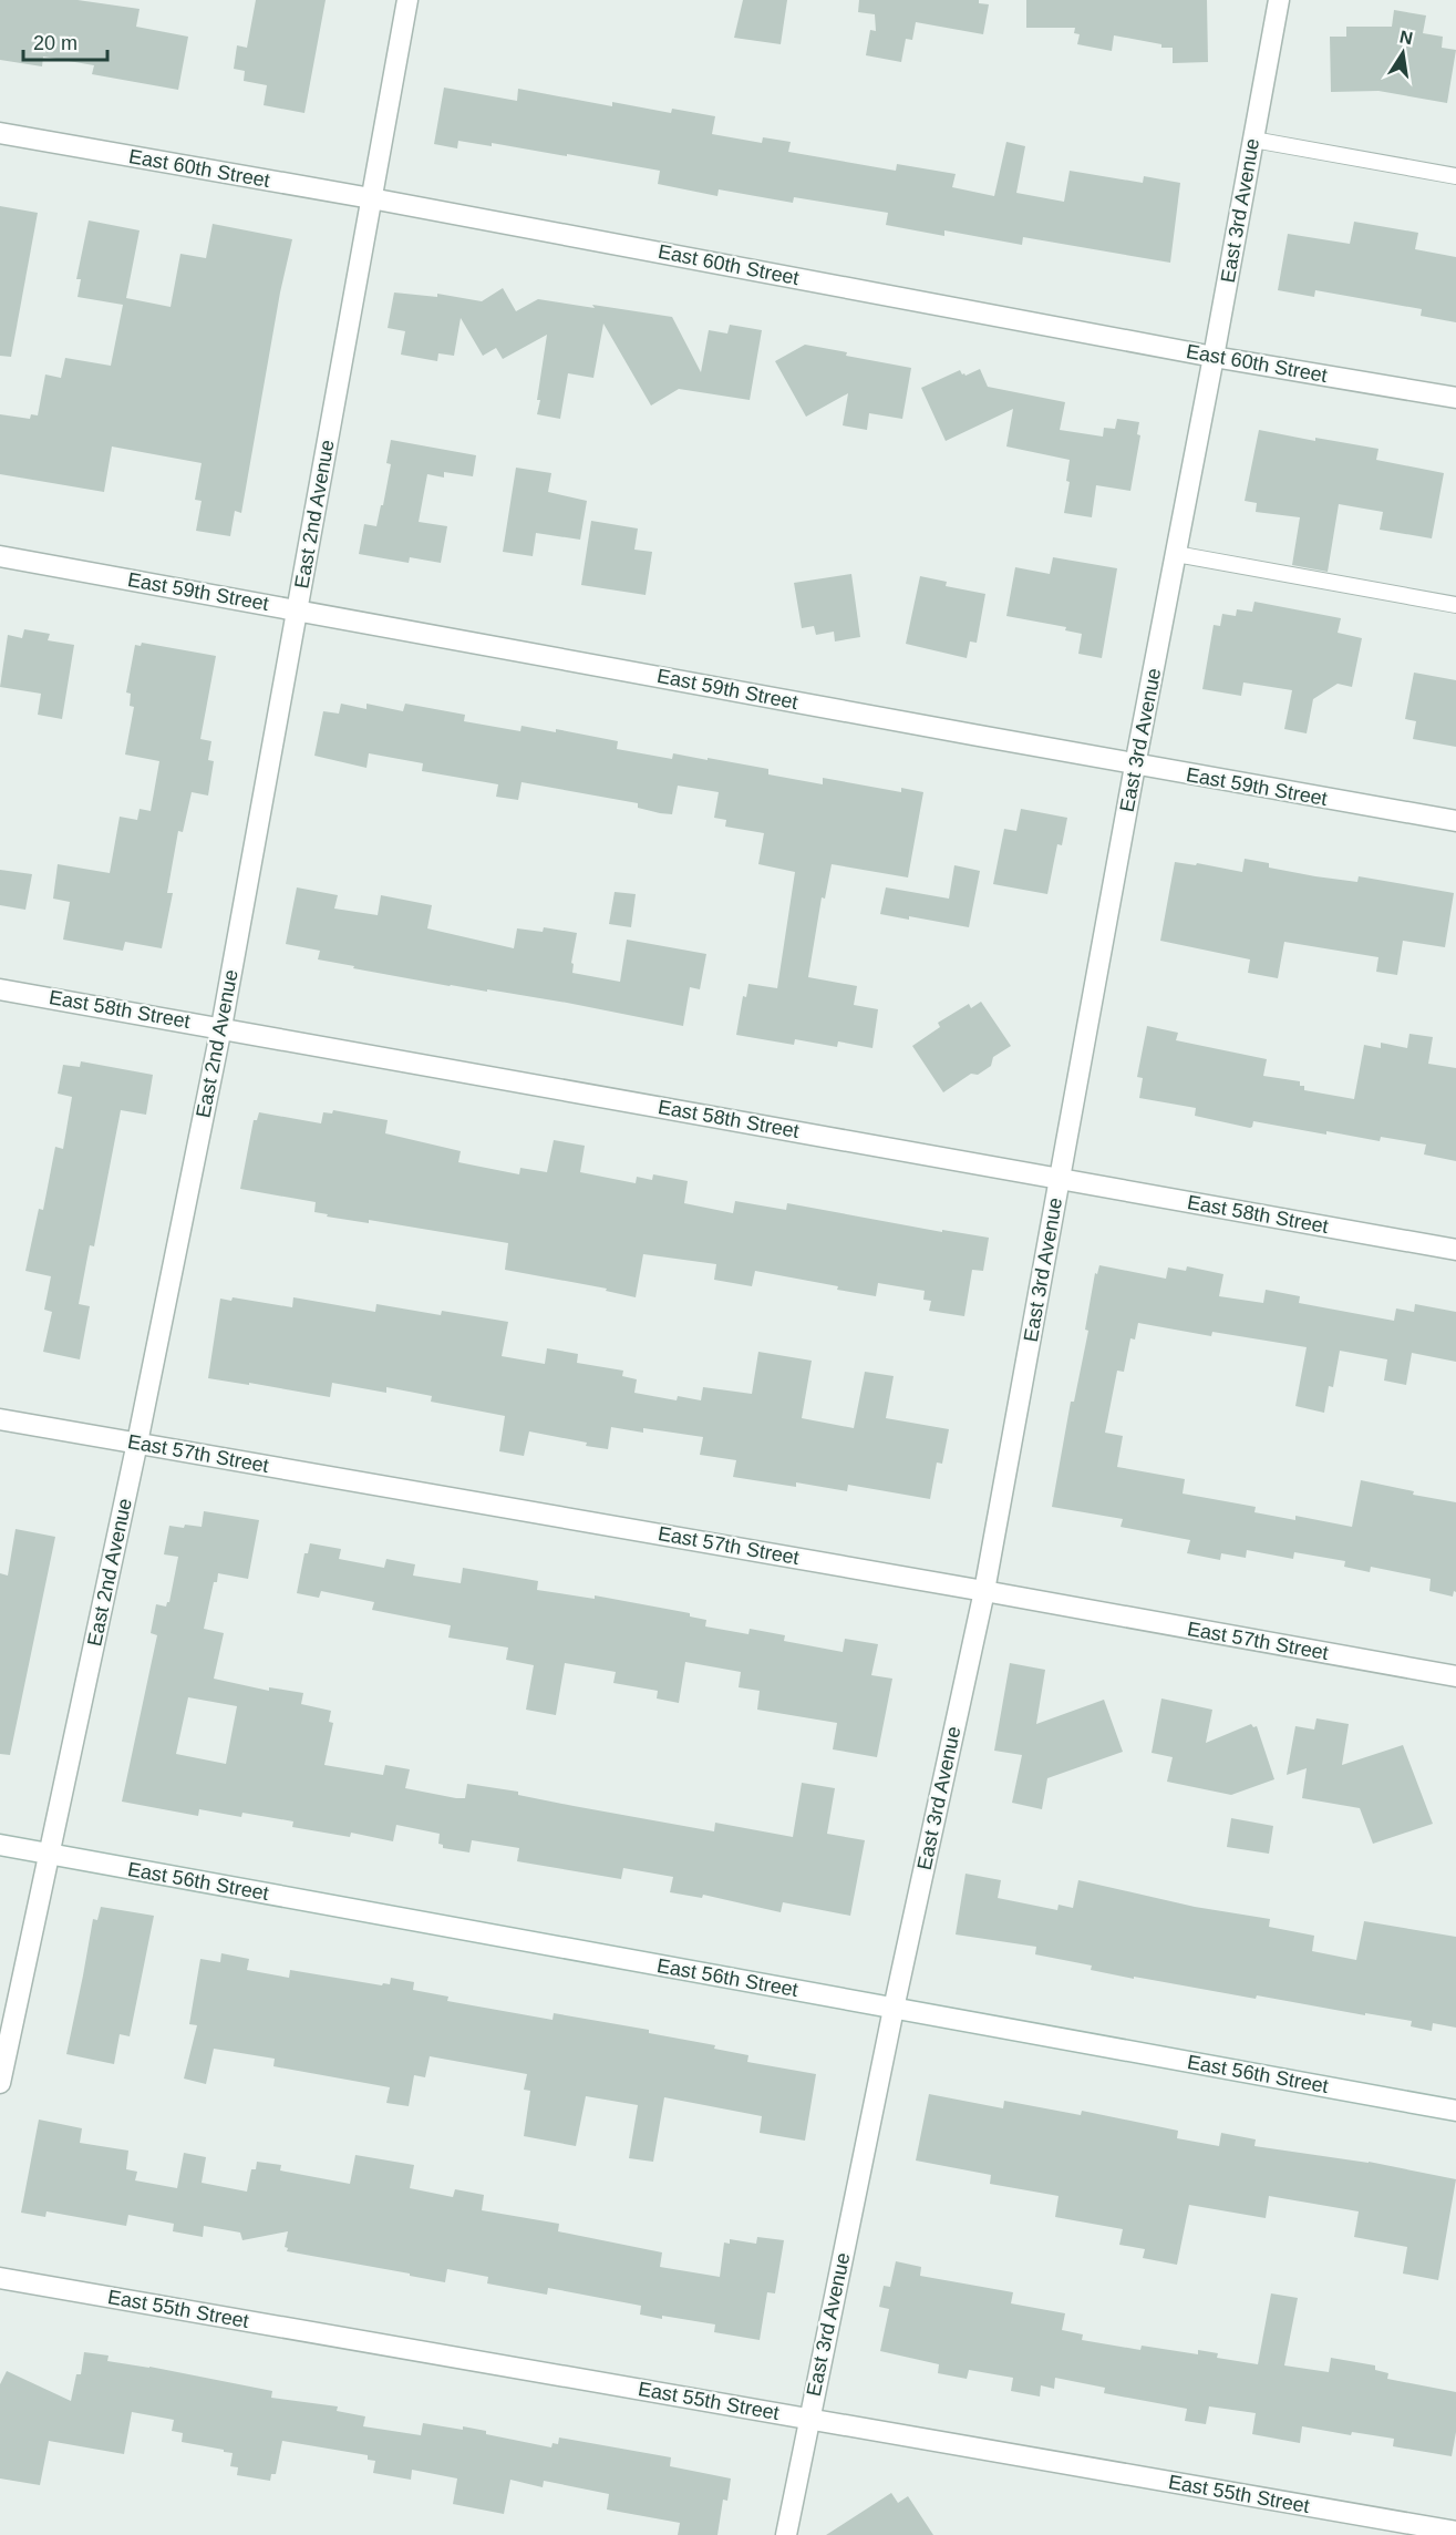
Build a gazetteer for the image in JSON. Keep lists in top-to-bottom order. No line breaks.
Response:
{"streets":{"street":["East 60th Street","East 3rd Avenue","East 2nd Avenue","East 59th Street","East 58th Street","East 57th Street","East 56th Street","East 55th Street"]},"crossings":[["East 60th Street","East 3rd Avenue"],["East 60th Street","East 2nd Avenue"],["East 3rd Avenue","East 59th Street"],["East 3rd Avenue","East 58th Street"],["East 3rd Avenue","East 57th Street"],["East 3rd Avenue","East 56th Street"],["East 3rd Avenue","East 55th Street"],["East 2nd Avenue","East 59th Street"],["East 2nd Avenue","East 58th Street"],["East 2nd Avenue","East 57th Street"],["East 2nd Avenue","East 56th Street"]],"scale_bar":"20 m","north":"top"}
